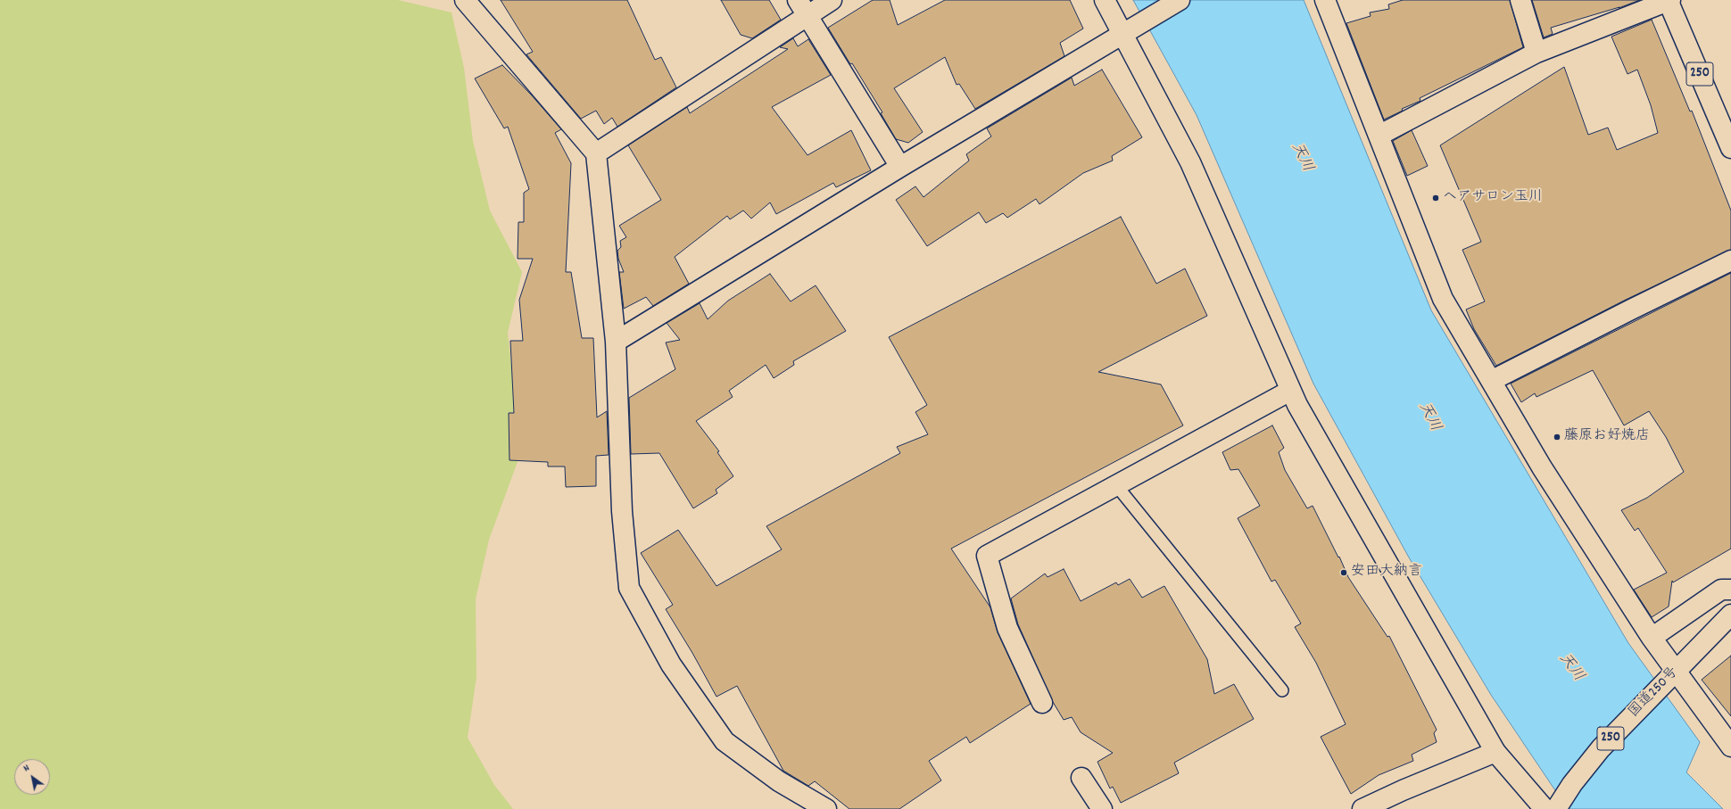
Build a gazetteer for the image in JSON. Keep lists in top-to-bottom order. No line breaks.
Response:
{"streets":{"main road":["250","国道250号"]},"water":["天川"],"places":["ヘアサロン玉川","藤原お好焼店","安田大納言"],"north":"top left"}
